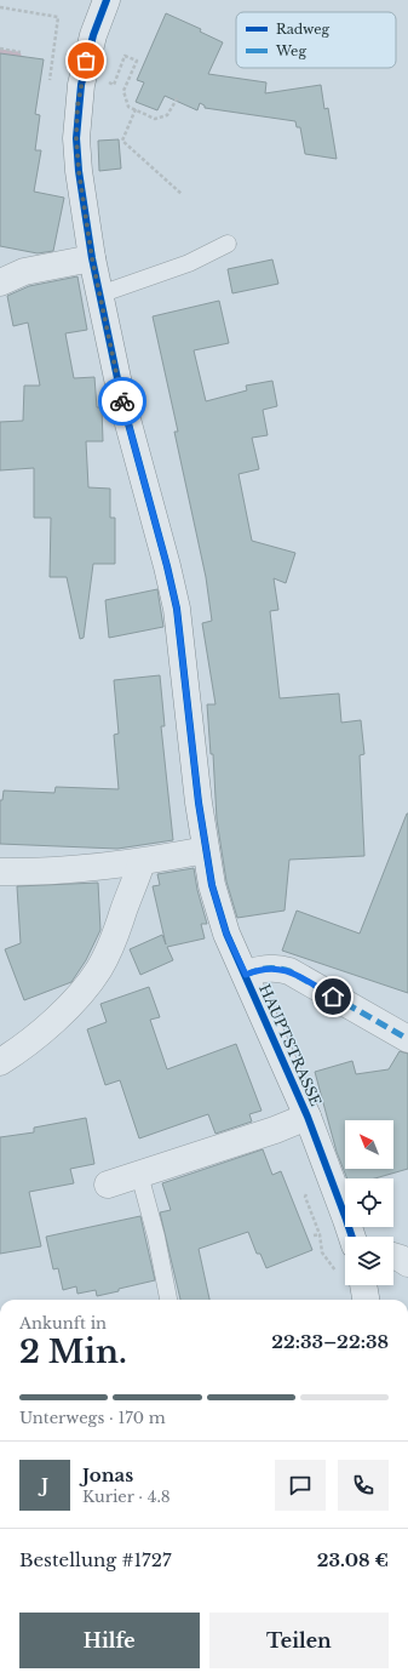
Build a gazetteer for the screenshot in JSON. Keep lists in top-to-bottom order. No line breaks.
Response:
{"streets":{"main road":["HAUPTSTRASSE"]},"legend":["Radweg","Weg"],"north":"top left","page":{"heading":["2 Min.","Ankunft in","22:33–22:38"],"panel":["Jonas","Kurier · 4.8","Bestellung #1727","23.08 €"],"bar":"Unterwegs · 170 m","round":"J","buttons":["Hilfe","Teilen"]}}
